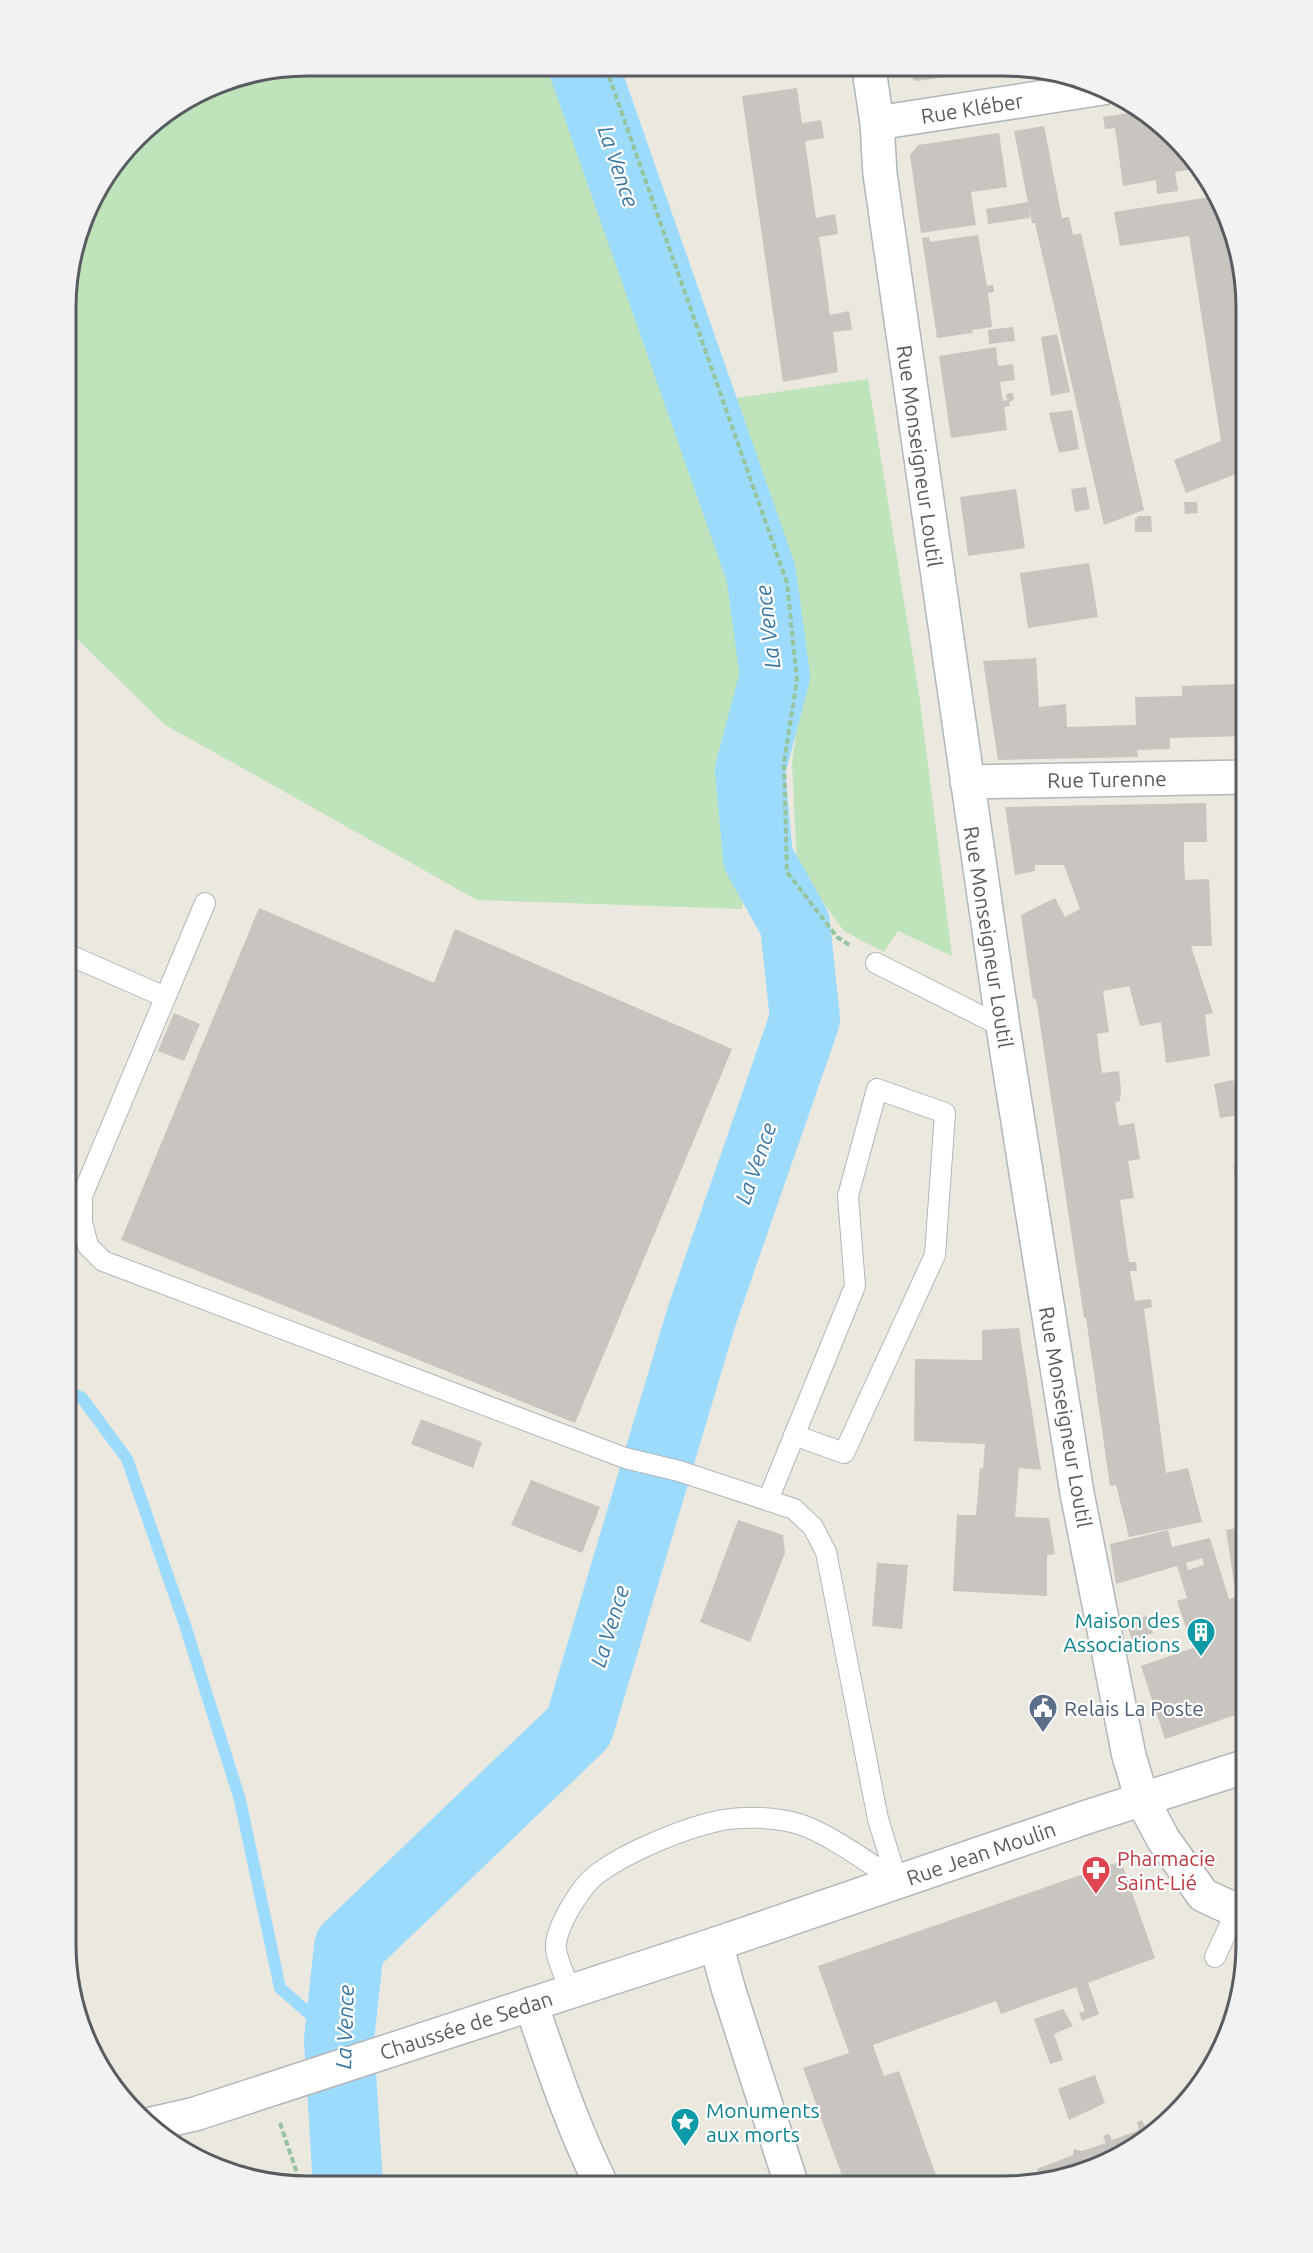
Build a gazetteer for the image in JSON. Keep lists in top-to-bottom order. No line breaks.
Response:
{"streets":{"street":["Rue Kléber","Rue Monseigneur Loutil","Rue Turenne","Rue Jean Moulin","Chaussée de Sedan"]},"crossings":[["Rue Kléber","Rue Monseigneur Loutil"],["Rue Monseigneur Loutil","Rue Turenne"],["Rue Monseigneur Loutil","Rue Jean Moulin"],["Rue Jean Moulin","Chaussée de Sedan"]],"water":["La Vence"],"places":{"building":["Maison des Associations"],"public building":["Relais La Poste"],"pharmacy":["Pharmacie Saint-Lié"],"place":["Monuments aux morts"]}}
